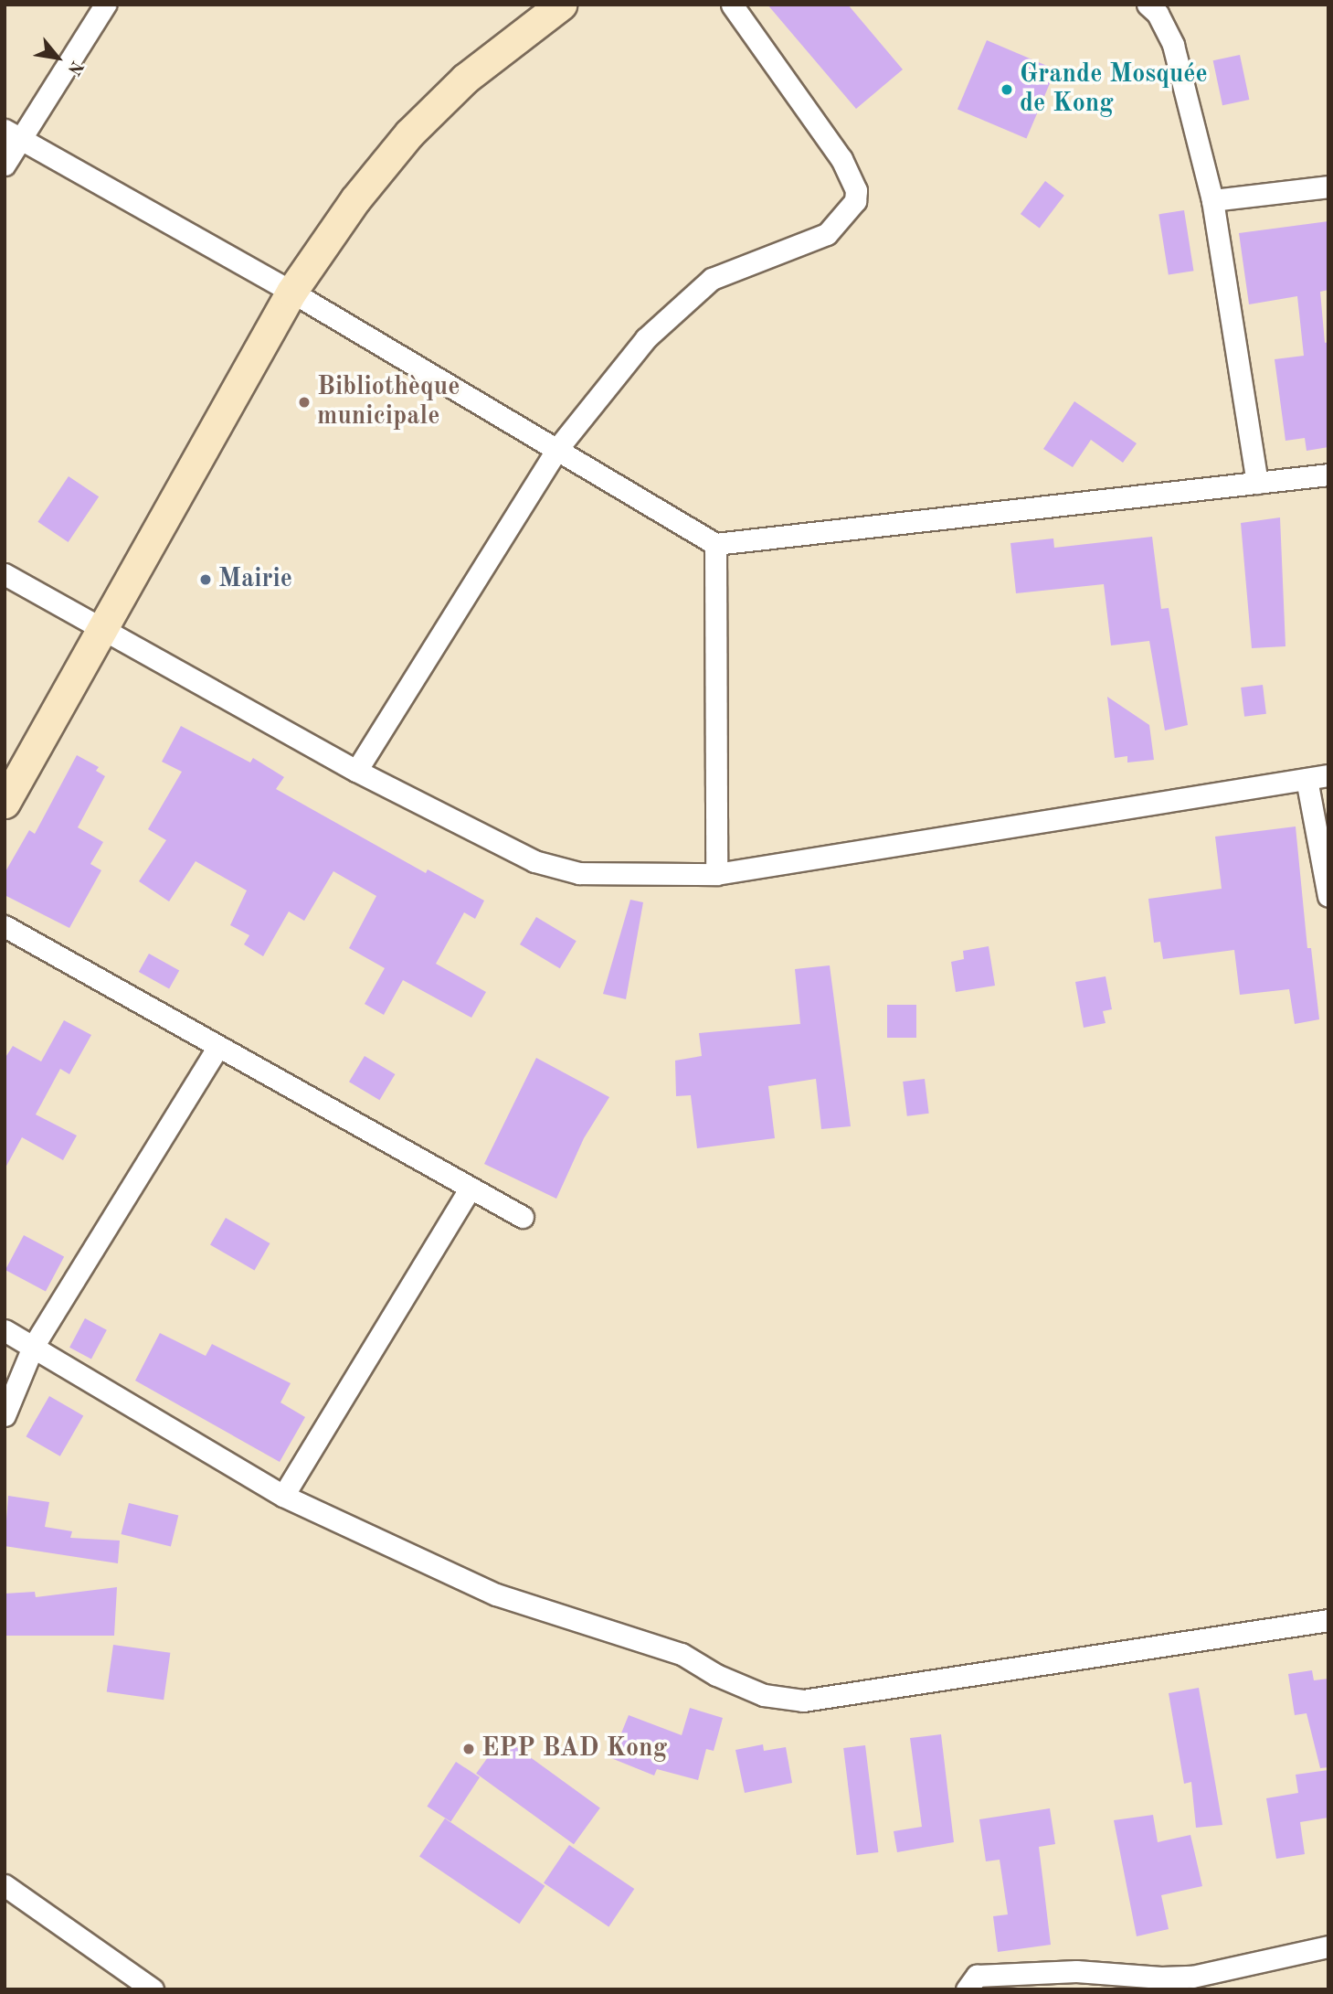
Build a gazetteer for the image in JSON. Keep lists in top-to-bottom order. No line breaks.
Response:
{"places":["Grande Mosquée de Kong","Bibliothèque municipale","Mairie","EPP BAD Kong"],"north":"bottom right"}
